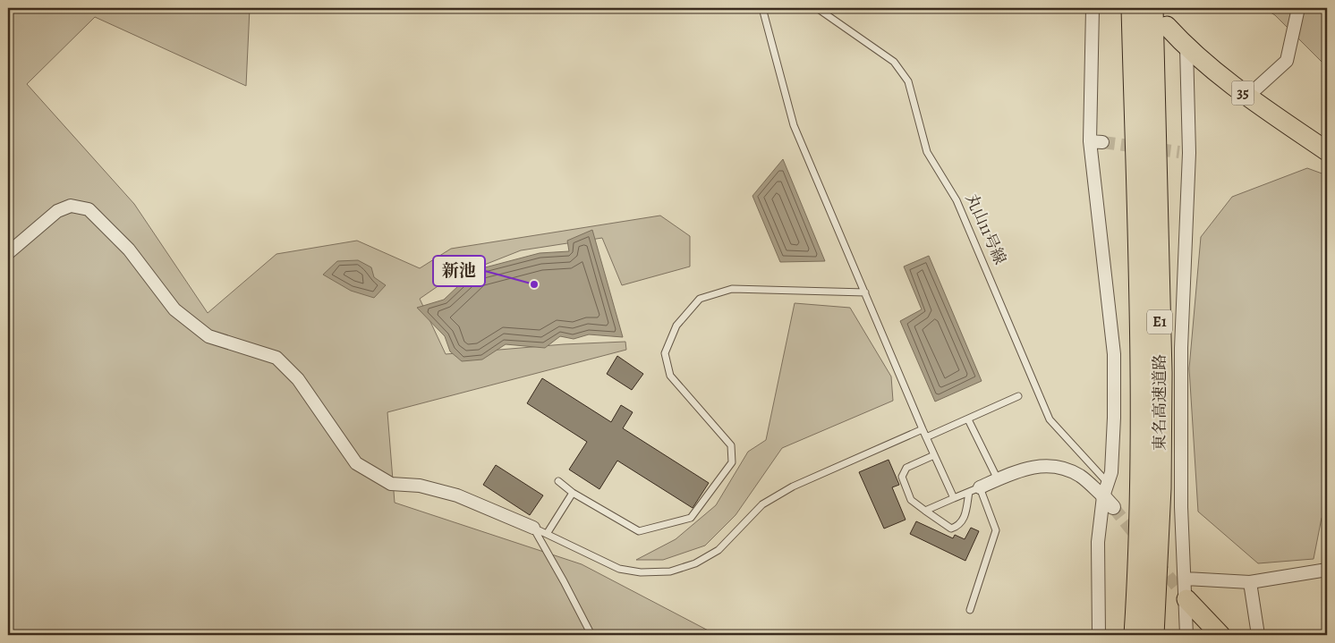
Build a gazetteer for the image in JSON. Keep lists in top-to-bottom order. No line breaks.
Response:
{"streets":{"highway":["E1","東名高速道路"],"main road":["35"],"lane":["丸山11号線"]},"places":["新池"]}
